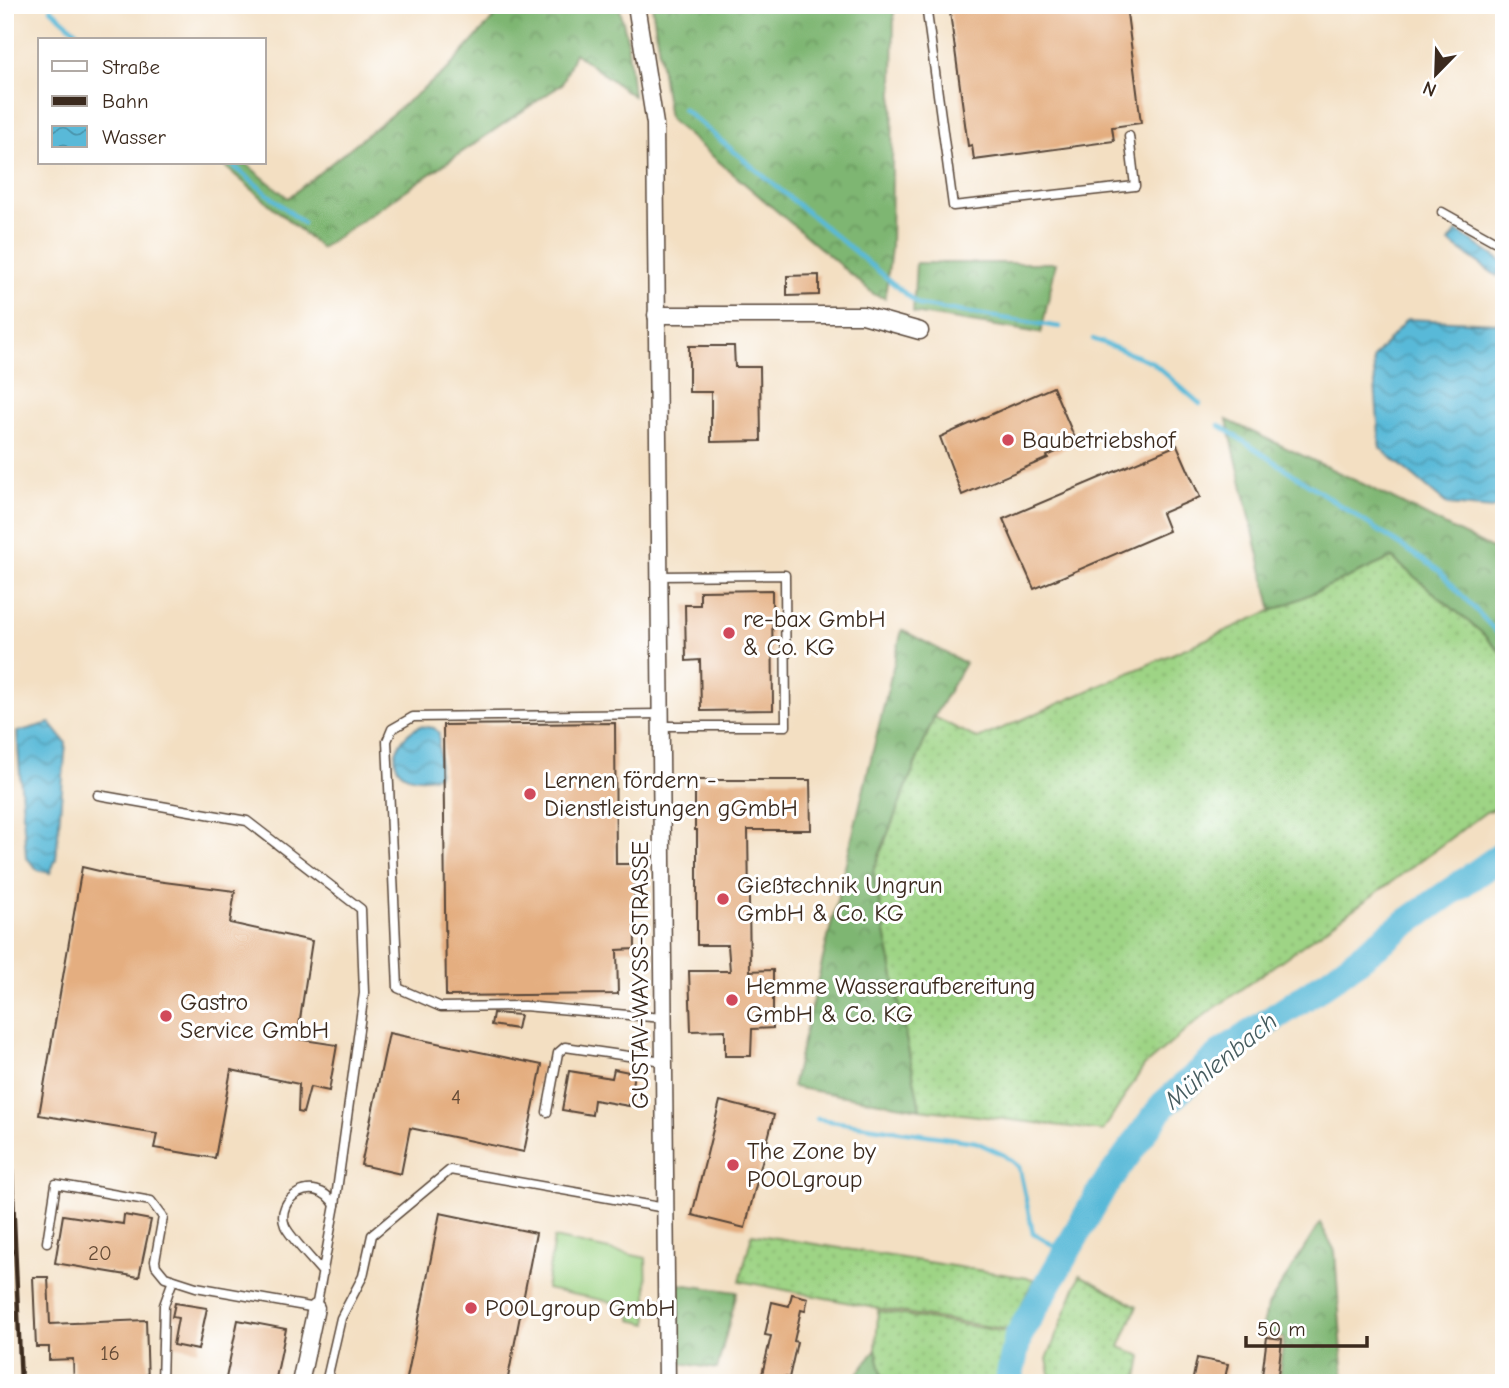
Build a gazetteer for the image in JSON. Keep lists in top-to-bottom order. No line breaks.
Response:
{"streets":{"street":["GUSTAV-WAYSS-STRASSE"]},"water":["Mühlenbach"],"places":["Baubetriebshof","re-bax GmbH & Co. KG","Lernen fördern - Dienstleistungen gGmbH","Gießtechnik Ungrun GmbH & Co. KG","Hemme Wasseraufbereitung GmbH & Co. KG","Gastro Service GmbH","The Zone by POOLgroup","POOLgroup GmbH"],"house_numbers":["4","20","16"],"legend":["Straße","Bahn","Wasser"],"scale_bar":"50 m","north":"bottom left"}
